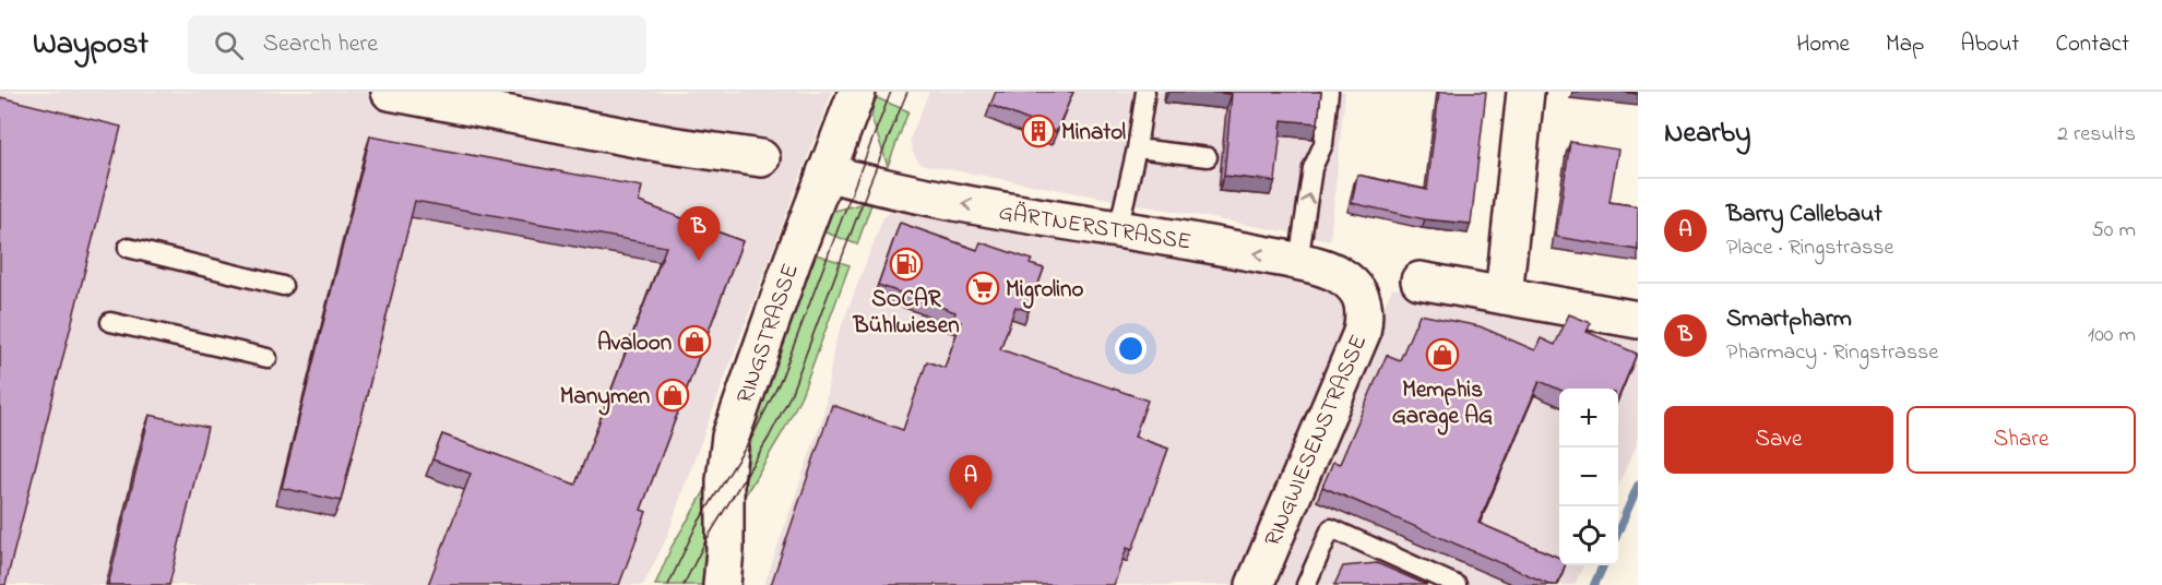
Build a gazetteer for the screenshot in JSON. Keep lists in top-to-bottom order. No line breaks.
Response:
{"streets":{"street":["GÄRTNERSTRASSE","RINGSTRASSE","RINGWIESENSTRASSE"]},"crossings":[["GÄRTNERSTRASSE","RINGSTRASSE"],["GÄRTNERSTRASSE","RINGWIESENSTRASSE"]],"one_way":["GÄRTNERSTRASSE"],"places":{"building":["Minatol"],"fuel station":["SOCAR Bühlwiesen"],"supermarket":["Migrolino"],"shop":["Avaloon","Memphis Garage AG","Manymen"]},"page":{"header":"Waypost","search":"Search here","nav":["Home","Map","About","Contact"],"heading":["Nearby","2 results"],"list":[{"mark":"A","name":"Barry Callebaut","note":"Place · Ringstrasse","value":"50 m"},{"mark":"B","name":"Smartpharm","note":"Pharmacy · Ringstrasse","value":"100 m"}],"pins":["B","A"],"buttons":["Save","Share"],"map_buttons":["+","−"]}}
